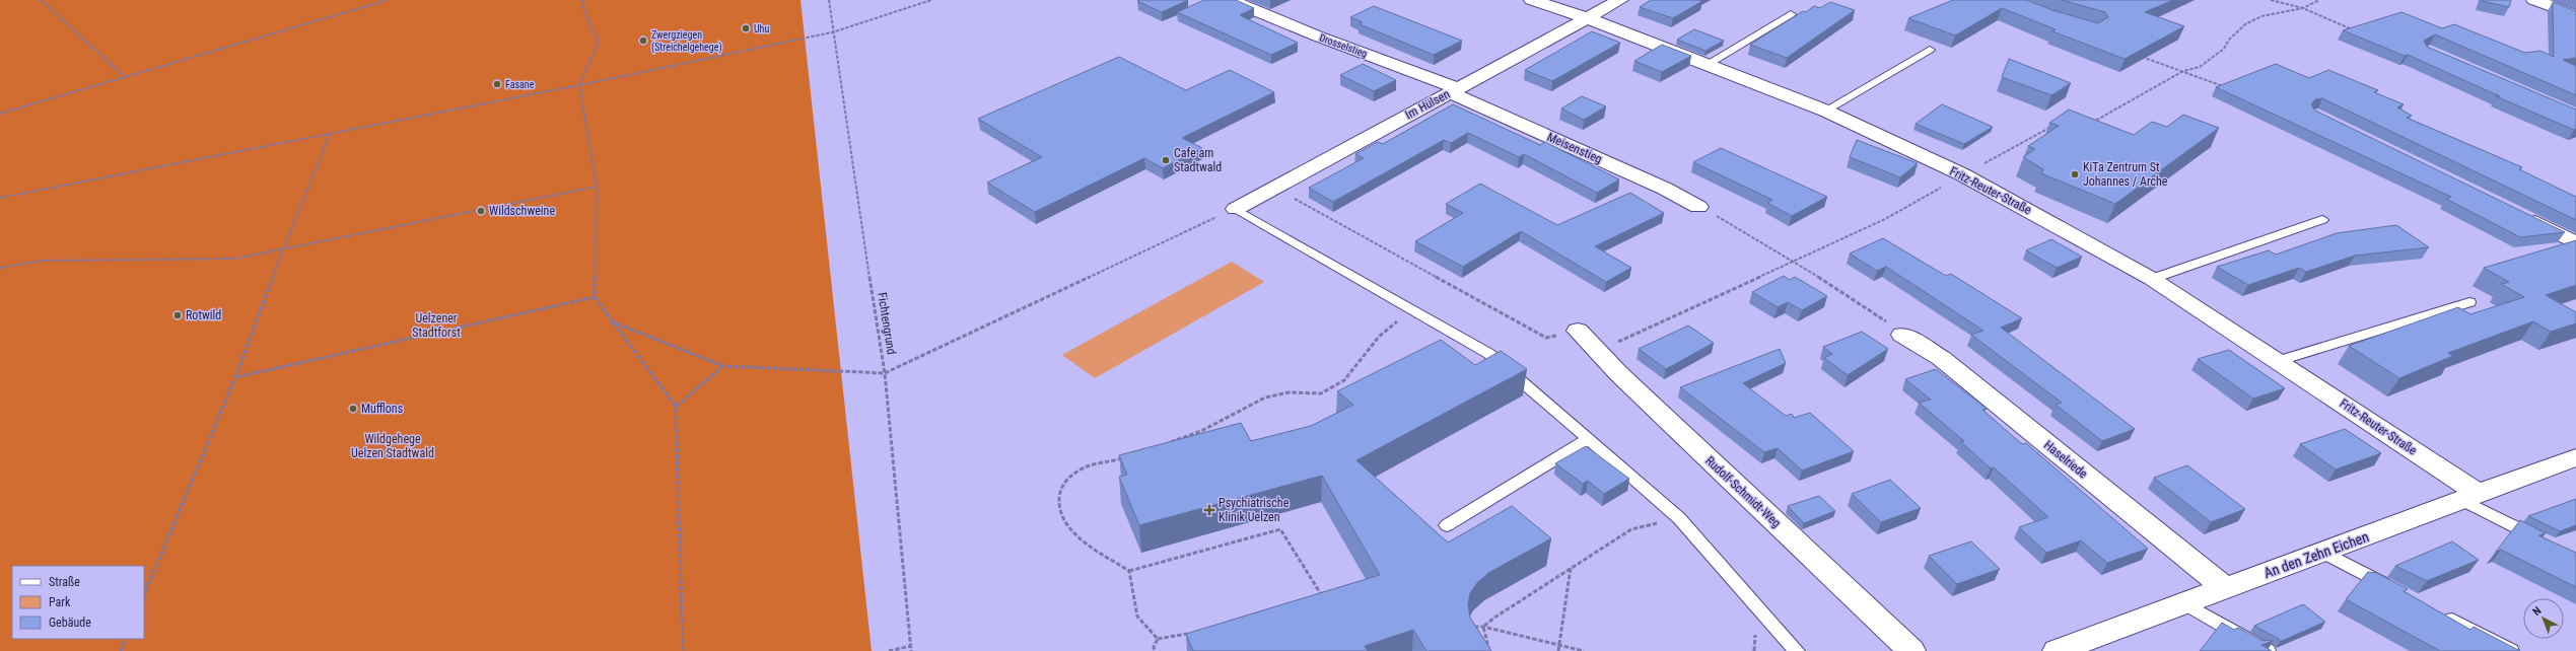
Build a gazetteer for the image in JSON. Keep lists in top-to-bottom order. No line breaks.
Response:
{"streets":{"street":["Drosselstieg","Im Hülsen","Meisenstieg","Fritz-Reuter-Straße","Haselriede","Rudolf-Schmidt-Weg","An den Zehn Eichen"],"path":["Fichtengrund"]},"crossings":[["Drosselstieg","Im Hülsen"],["Drosselstieg","Meisenstieg"],["Im Hülsen","Meisenstieg"],["Im Hülsen","Fritz-Reuter-Straße"],["Fritz-Reuter-Straße","An den Zehn Eichen"],["Haselriede","An den Zehn Eichen"]],"parks":["Uelzener Stadtforst","Wildgehege Uelzen Stadtwald"],"places":{"other":["Uhu","Zwergziegen (Streichelgehege)","Fasane","Cafe am Stadtwald","KiTa Zentrum St Johannes / Arche","Wildschweine","Rotwild","Mufflons"],"health":["Psychiatrische Klinik Uelzen"]},"legend":["Straße","Park","Gebäude"],"north":"top left"}
